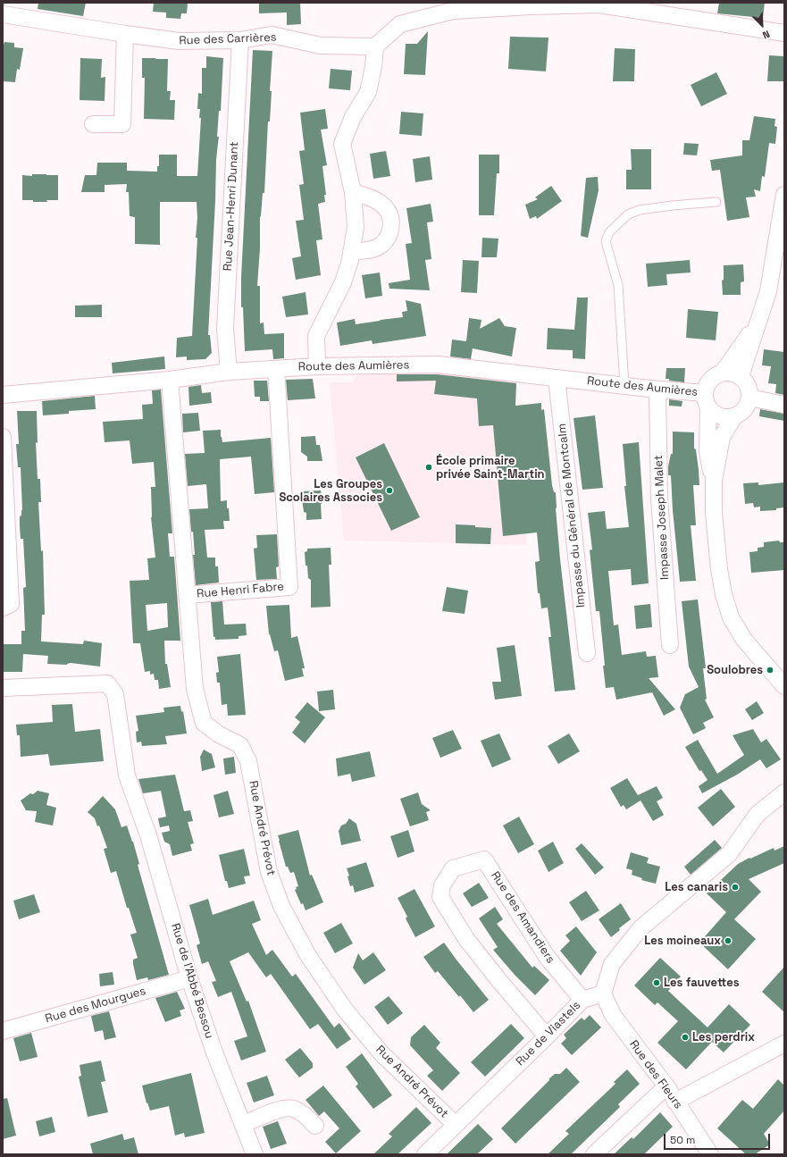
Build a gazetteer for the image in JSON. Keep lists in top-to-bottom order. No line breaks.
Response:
{"streets":{"street":["Rue des Carrières","Rue Jean-Henri Dunant","Route des Aumières","Impasse du Général de Montcalm","Impasse Joseph Malet","Rue Henri Fabre","Rue André Prévot","Rue des Amandiers","Rue de l'Abbé Bessou","Rue des Mourgues","Rue de Viastels","Rue des Fleurs"]},"crossings":[["Rue des Carrières","Rue Jean-Henri Dunant"],["Rue Jean-Henri Dunant","Route des Aumières"],["Route des Aumières","Impasse du Général de Montcalm"],["Route des Aumières","Impasse Joseph Malet"],["Route des Aumières","Rue Henri Fabre"],["Rue Henri Fabre","Rue André Prévot"],["Rue André Prévot","Rue de Viastels"],["Rue des Amandiers","Rue de Viastels"],["Rue de l'Abbé Bessou","Rue des Mourgues"],["Rue de Viastels","Rue des Fleurs"]],"places":["École primaire privée Saint-Martin","Les Groupes Scolaires Associes","Soulobres","Les canaris","Les moineaux","Les fauvettes","Les perdrix"],"scale_bar":"50 m","north":"bottom right"}
